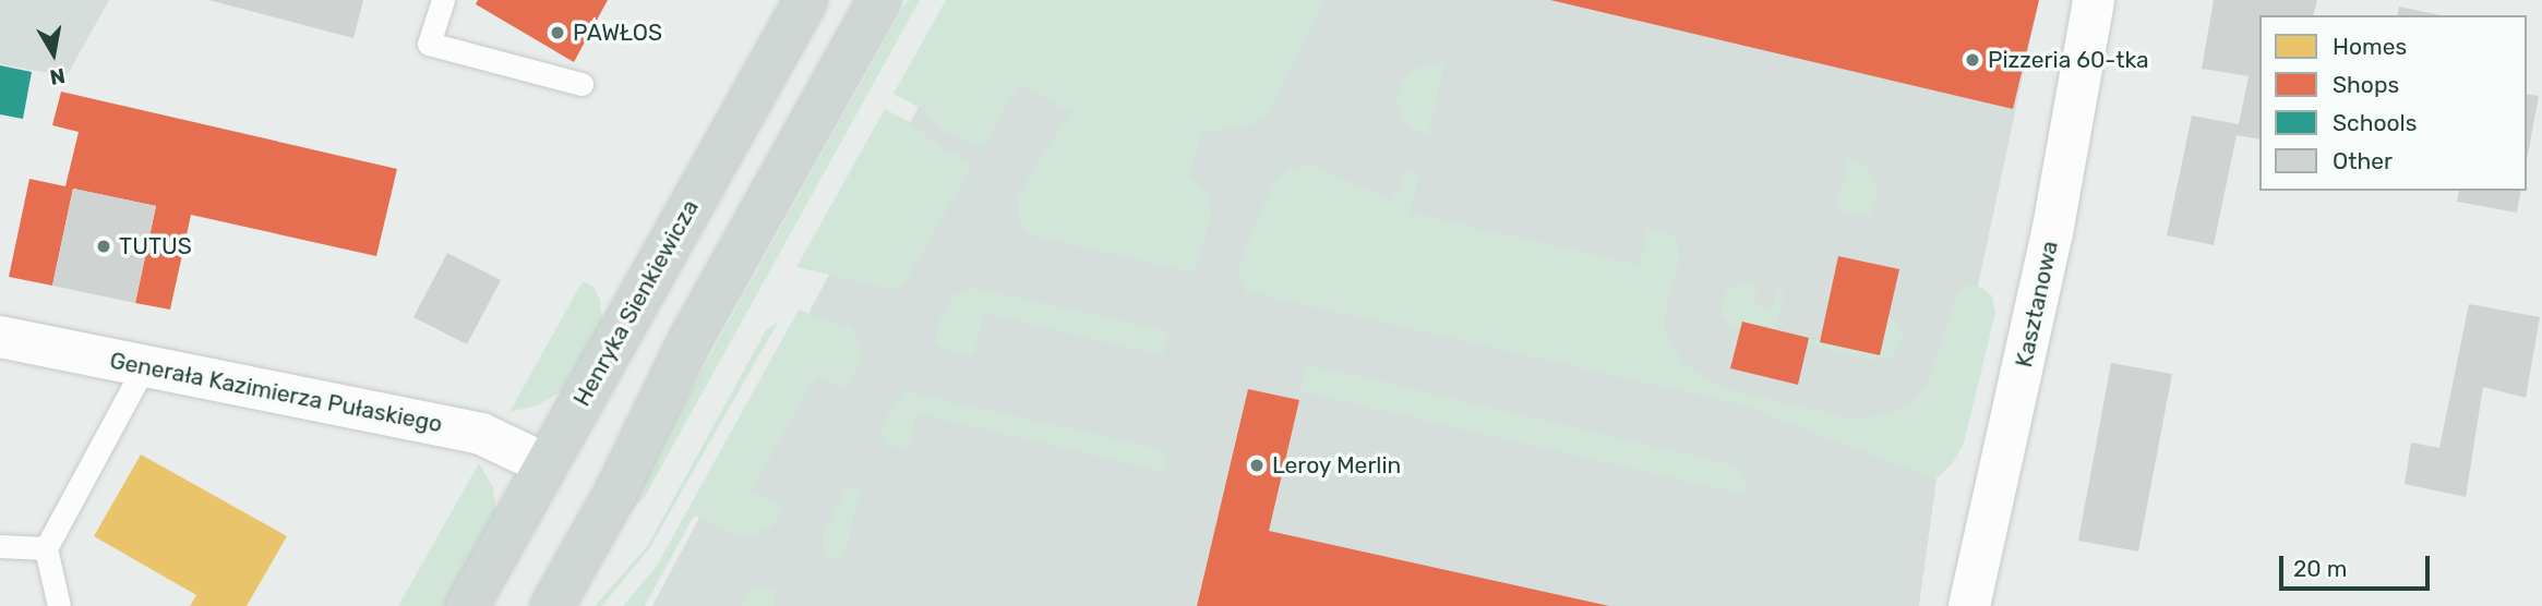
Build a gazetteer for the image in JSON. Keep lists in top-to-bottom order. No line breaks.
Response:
{"streets":{"main road":["Henryka Sienkiewicza"],"street":["Kasztanowa","Generała Kazimierza Pułaskiego"]},"crossings":[["Henryka Sienkiewicza","Generała Kazimierza Pułaskiego"]],"places":["PAWŁOS","Pizzeria 60-tka","TUTUS","Leroy Merlin"],"legend":["Homes","Shops","Schools","Other"],"scale_bar":"20 m","north":"bottom"}
